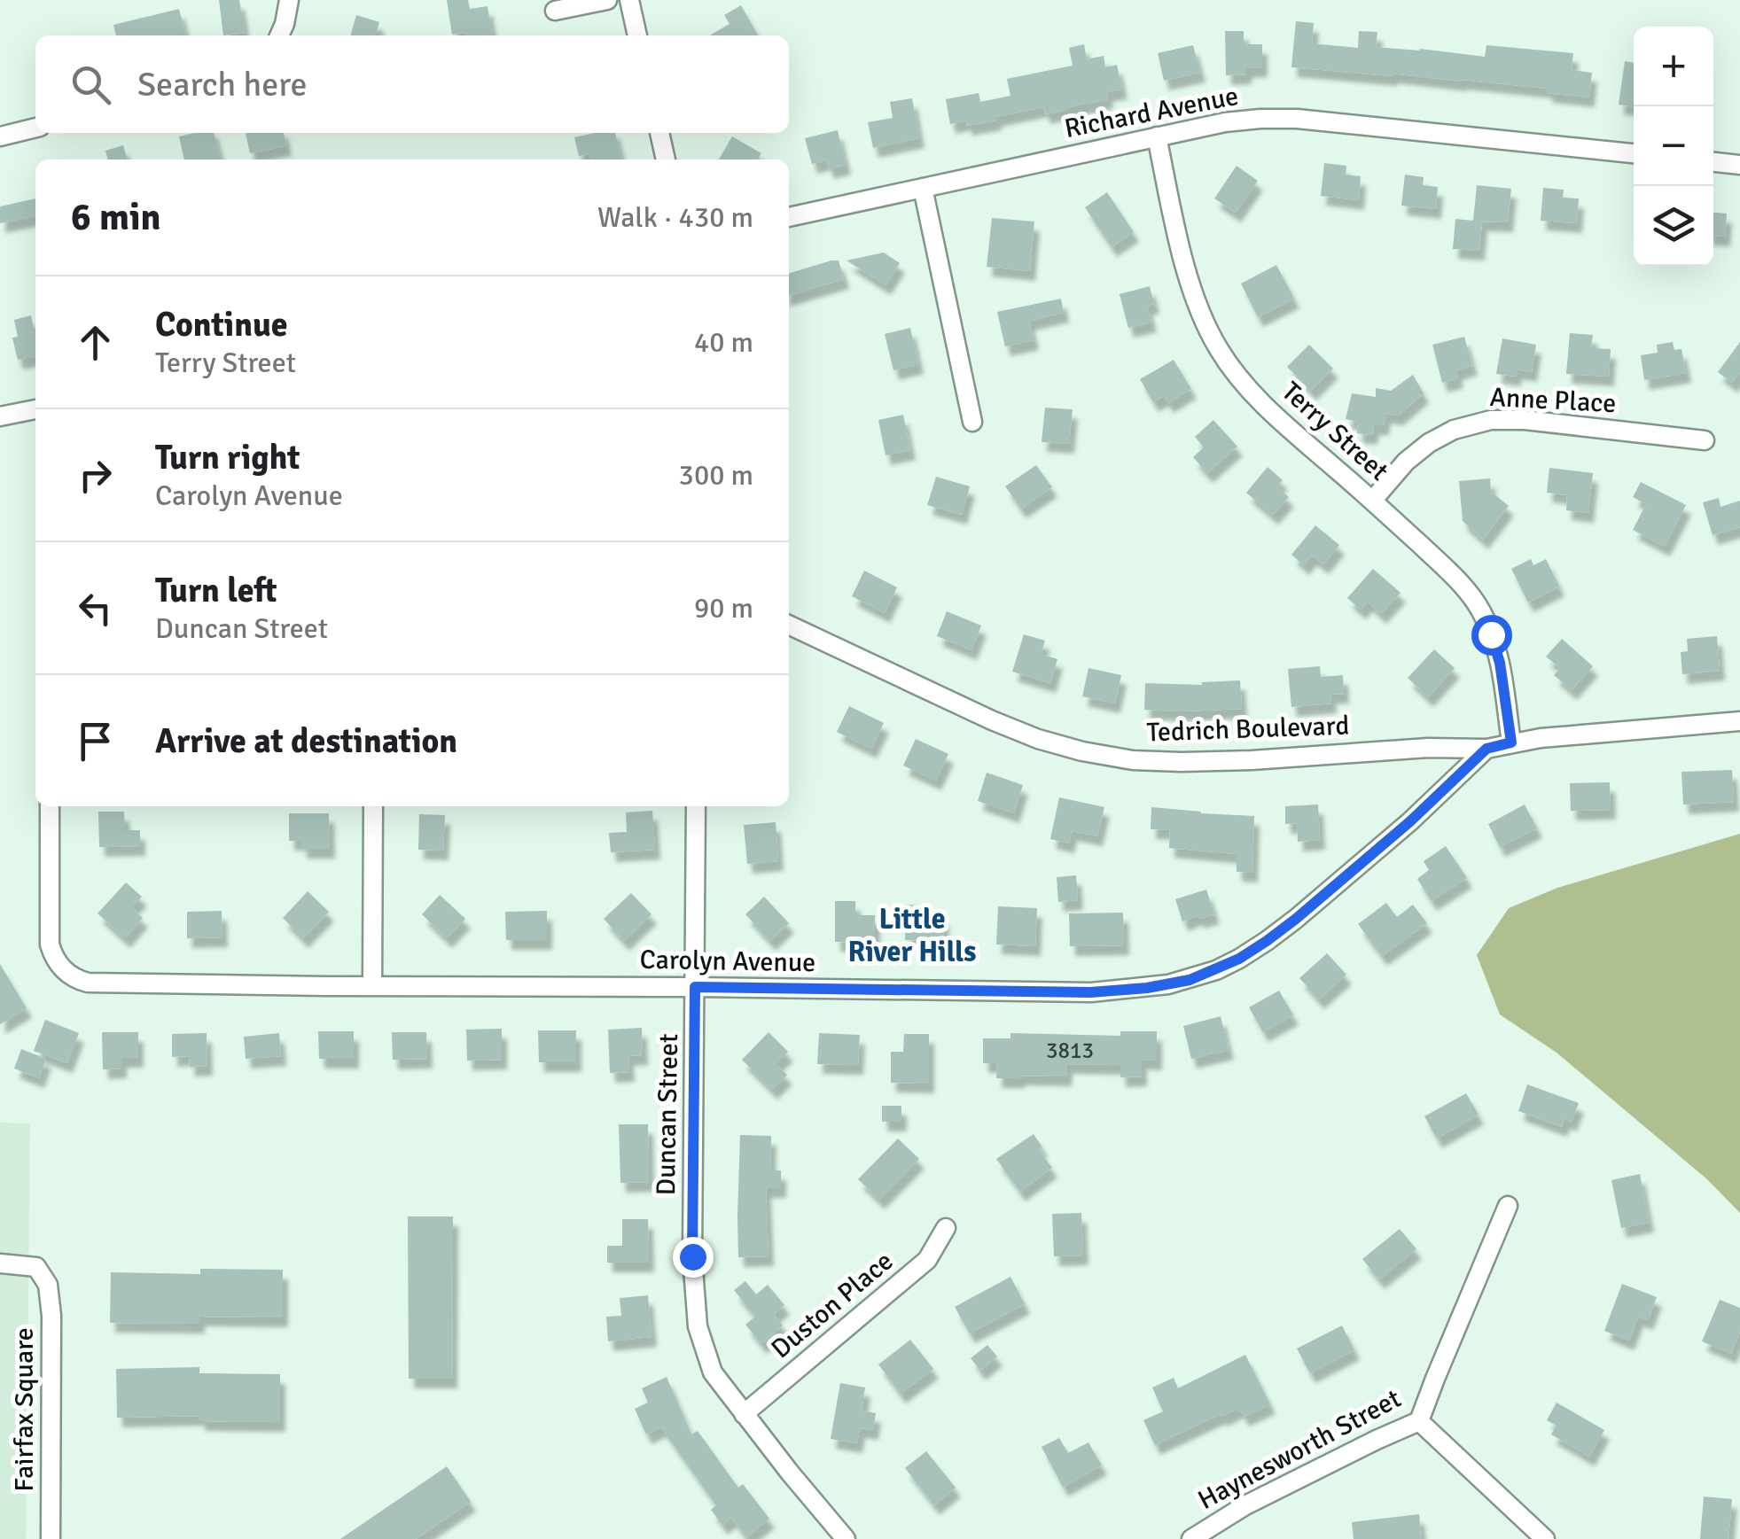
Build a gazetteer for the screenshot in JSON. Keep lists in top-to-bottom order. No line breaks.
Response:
{"streets":{"street":["Richard Avenue","Anne Place","Terry Street","Tedrich Boulevard","Carolyn Avenue","Duncan Street","Duston Place","Fairfax Square","Haynesworth Street"]},"crossings":[["Richard Avenue","Terry Street"],["Anne Place","Terry Street"],["Terry Street","Tedrich Boulevard"],["Tedrich Boulevard","Carolyn Avenue"],["Carolyn Avenue","Duncan Street"],["Duncan Street","Duston Place"]],"districts":["Little River Hills"],"house_numbers":["3813"],"page":{"map_buttons":["+","−"],"search":"Search here","heading":["6 min","Walk · 430 m"],"list":[["Continue","Terry Street","40 m"],["Turn right","Carolyn Avenue","300 m"],["Turn left","Duncan Street","90 m"],"Arrive at destination"]}}
